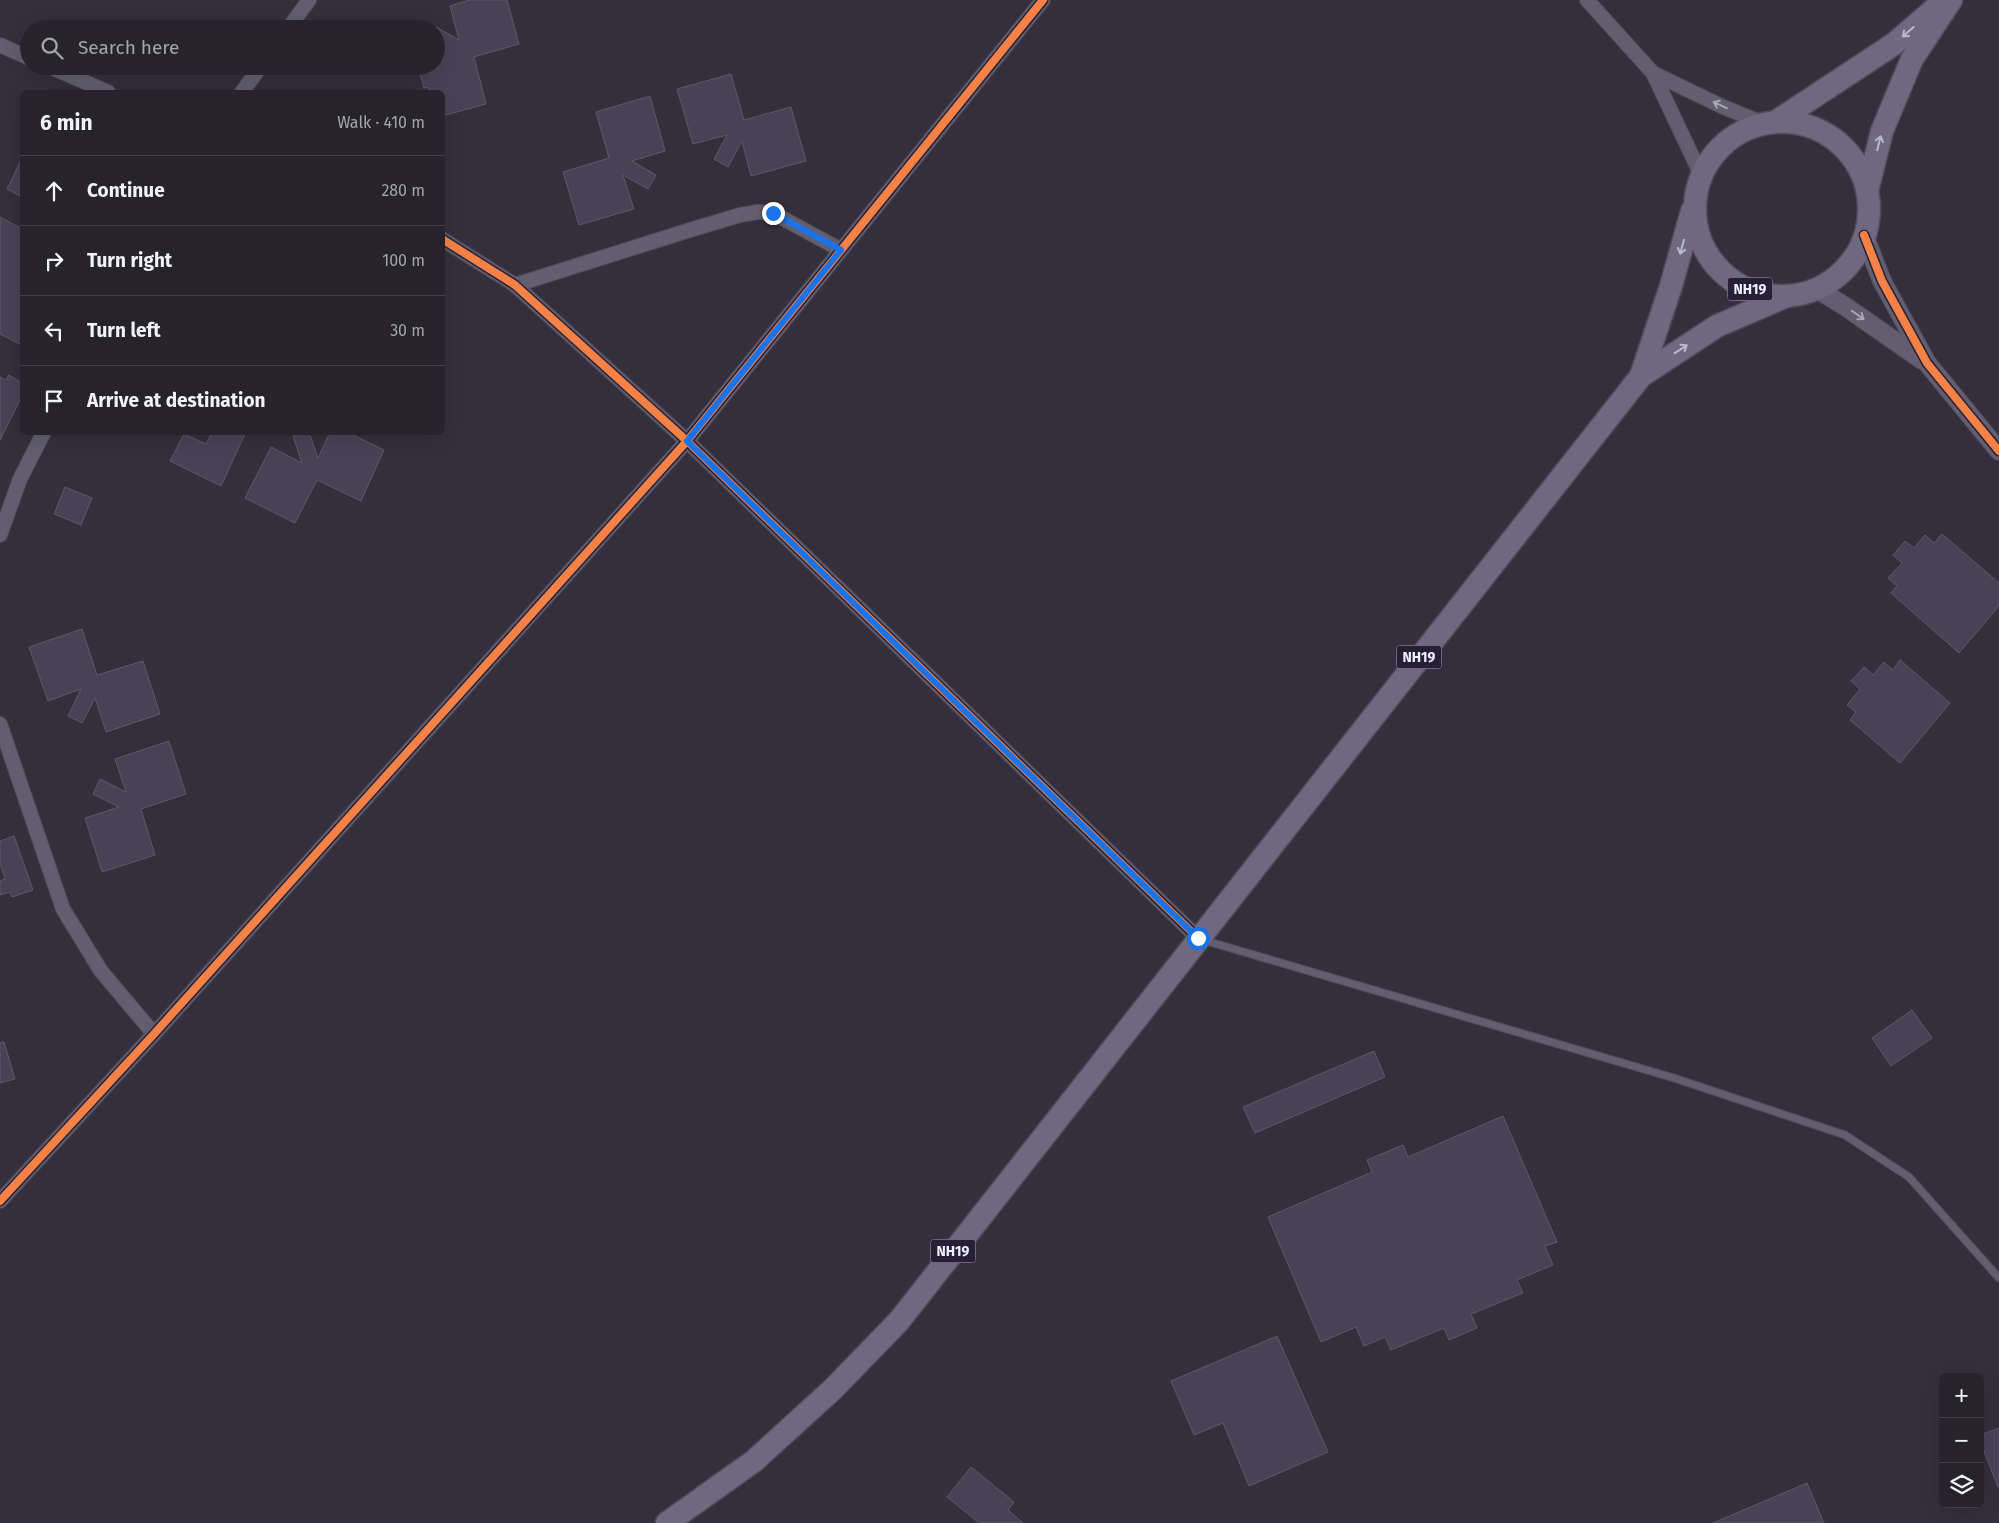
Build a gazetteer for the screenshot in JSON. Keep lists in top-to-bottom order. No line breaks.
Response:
{"streets":{"highway":["NH19"]},"page":{"search":"Search here","heading":["6 min","Walk · 410 m"],"list":[["Continue","280 m"],["Turn right","100 m"],["Turn left","30 m"],"Arrive at destination"],"map_buttons":["+","−"]}}
